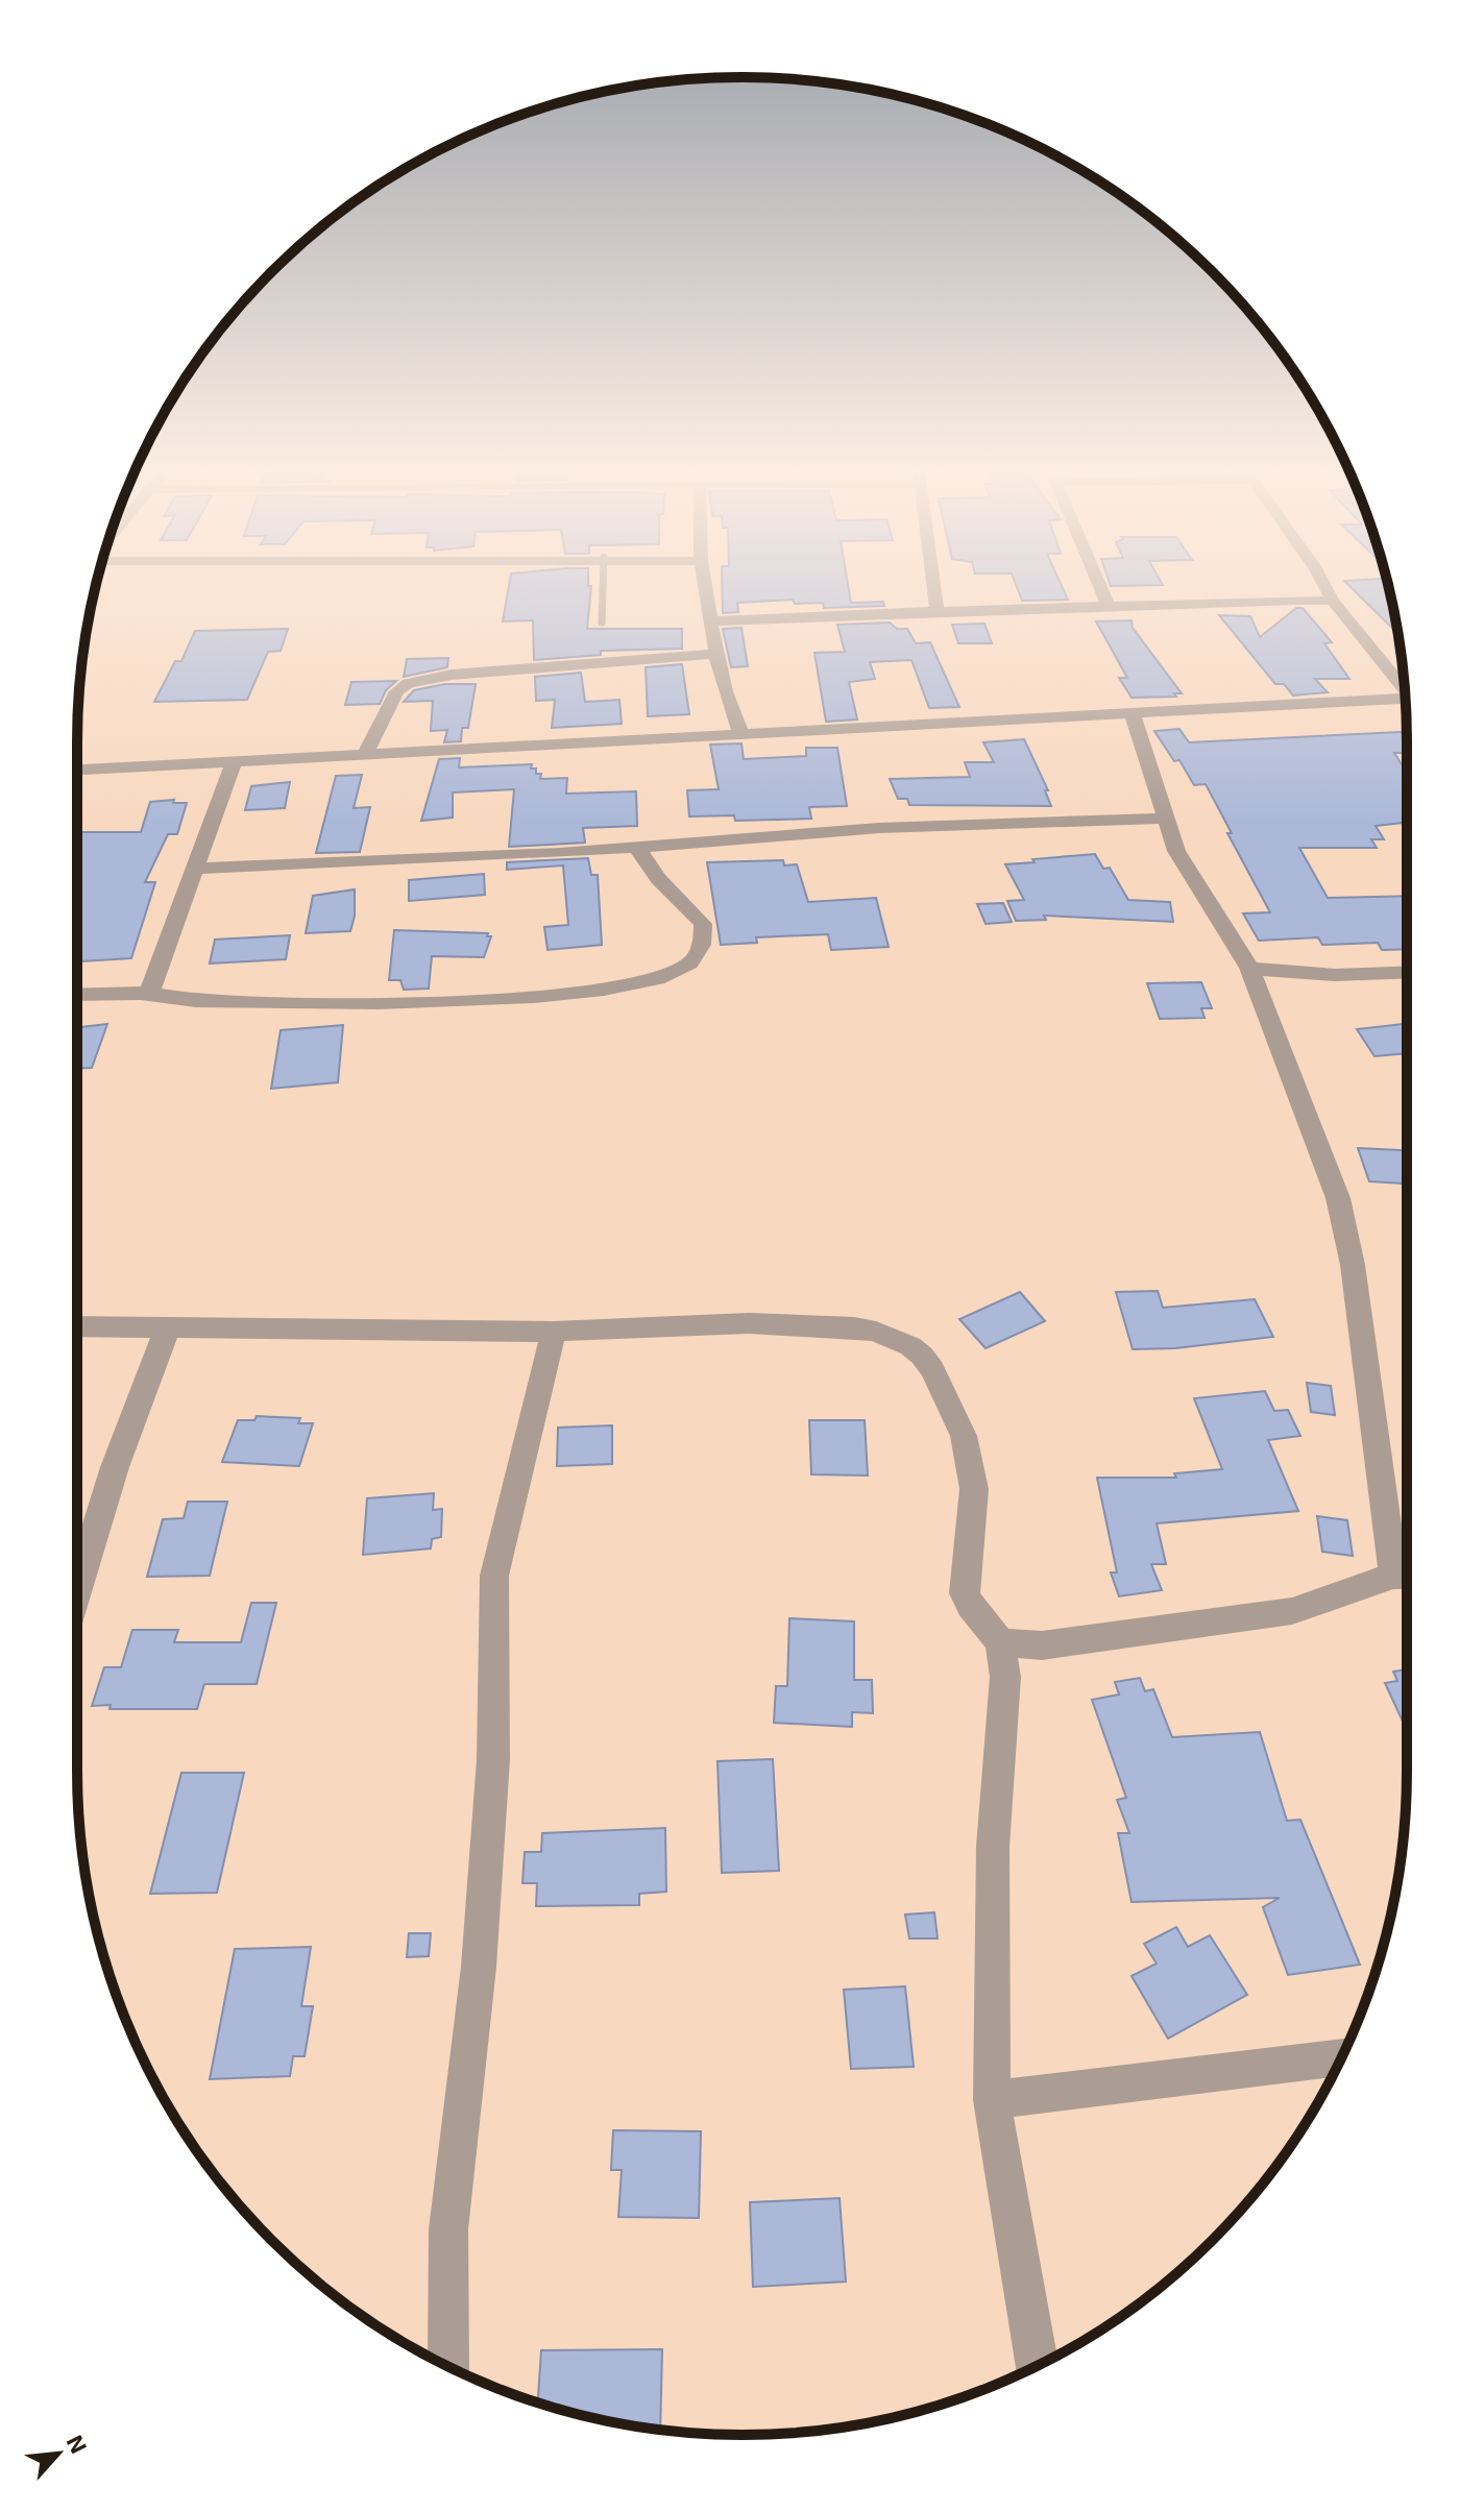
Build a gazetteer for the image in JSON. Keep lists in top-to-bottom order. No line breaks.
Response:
{"north":"top right"}
